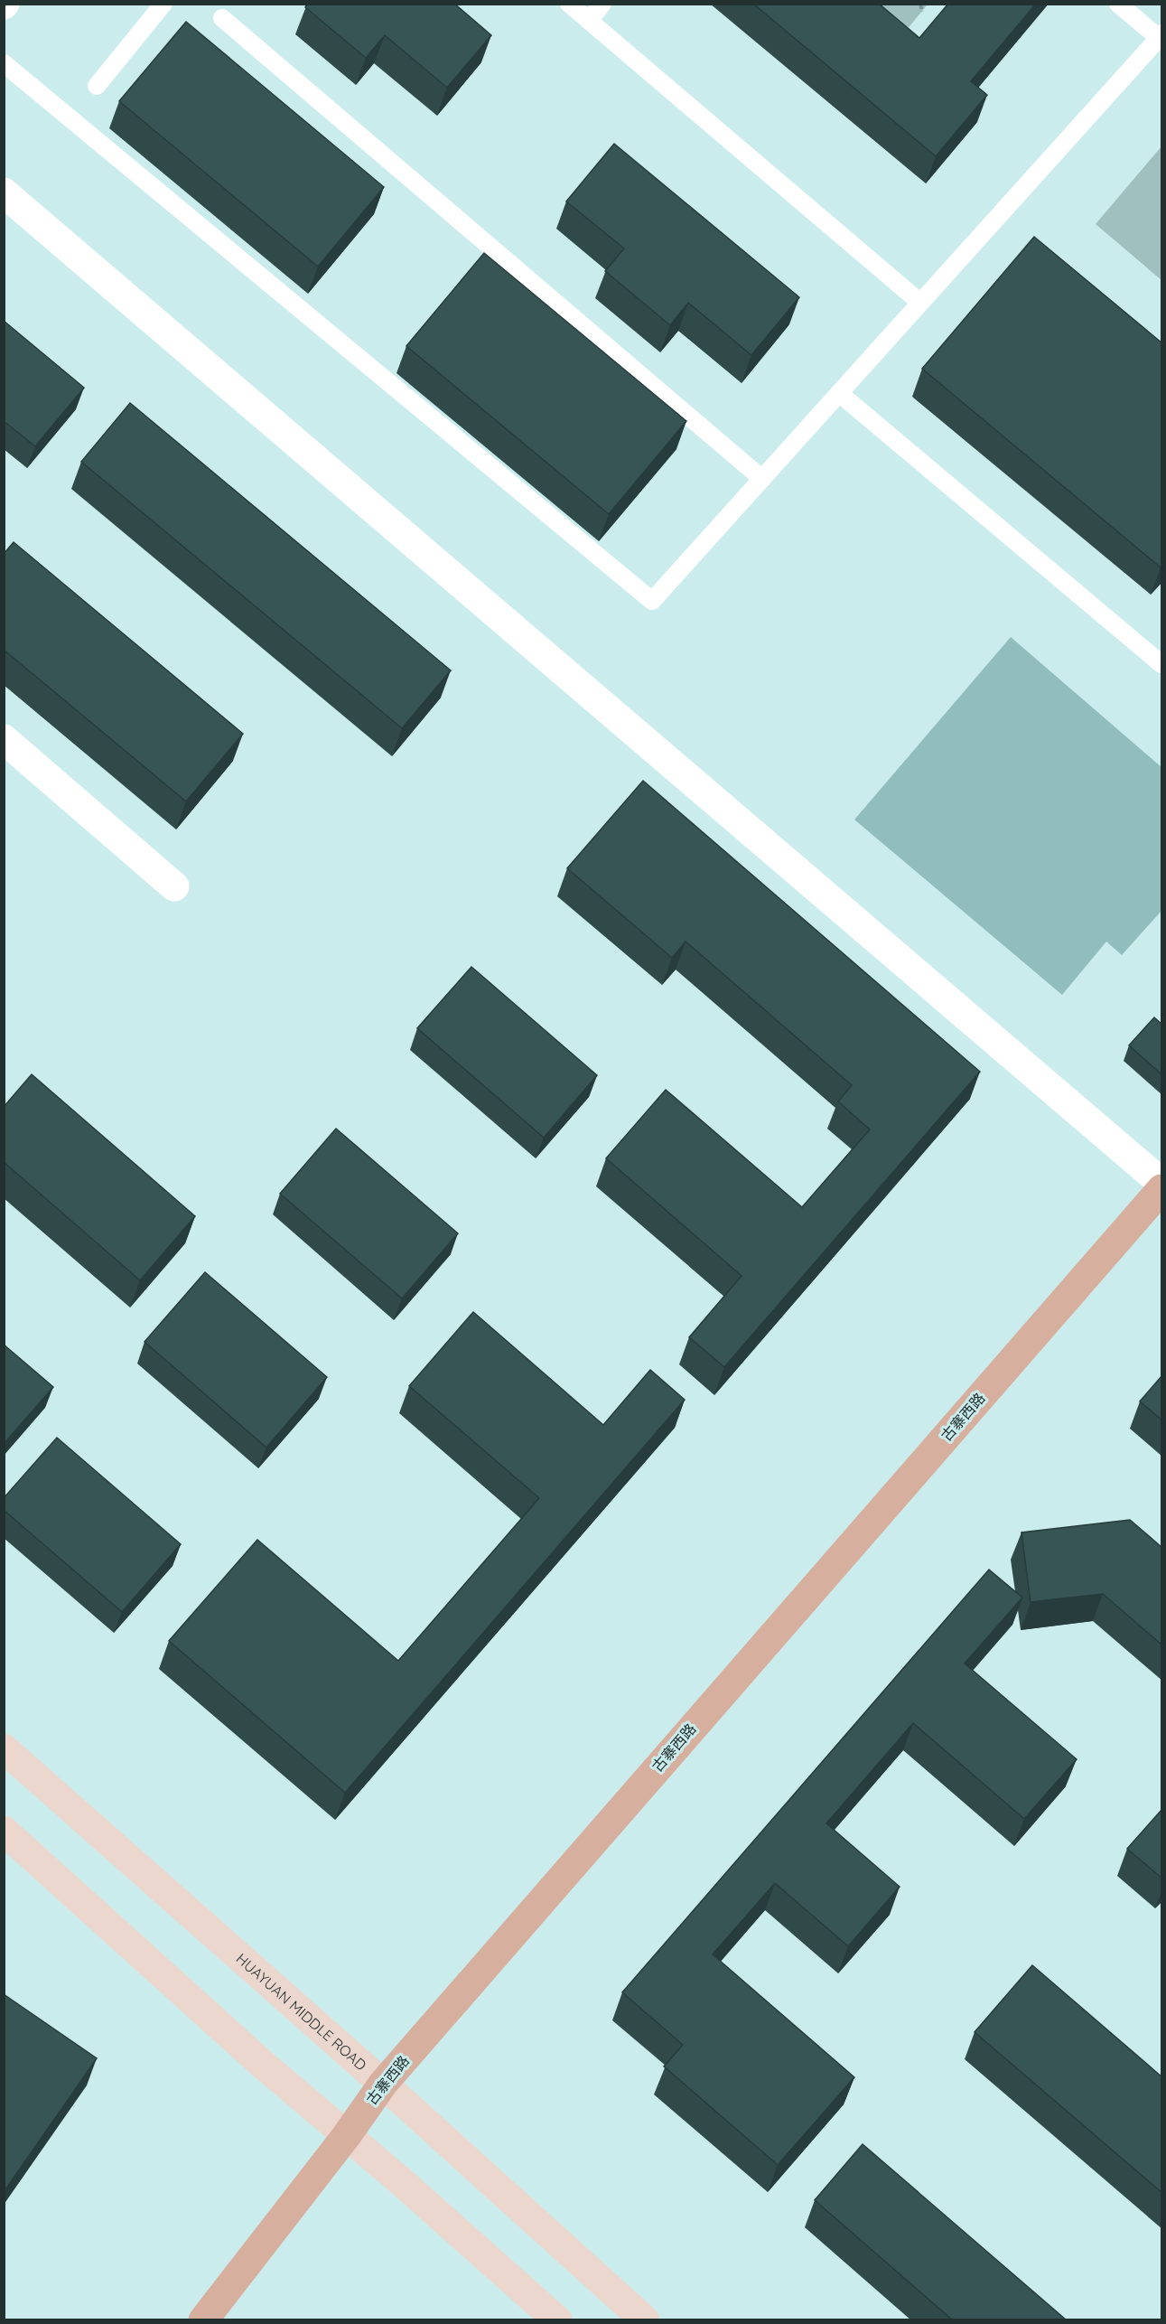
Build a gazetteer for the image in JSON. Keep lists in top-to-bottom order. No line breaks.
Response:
{"streets":{"main road":["古寨西路","HUAYUAN MIDDLE ROAD"]},"crossings":[["古寨西路","HUAYUAN MIDDLE ROAD"]]}
